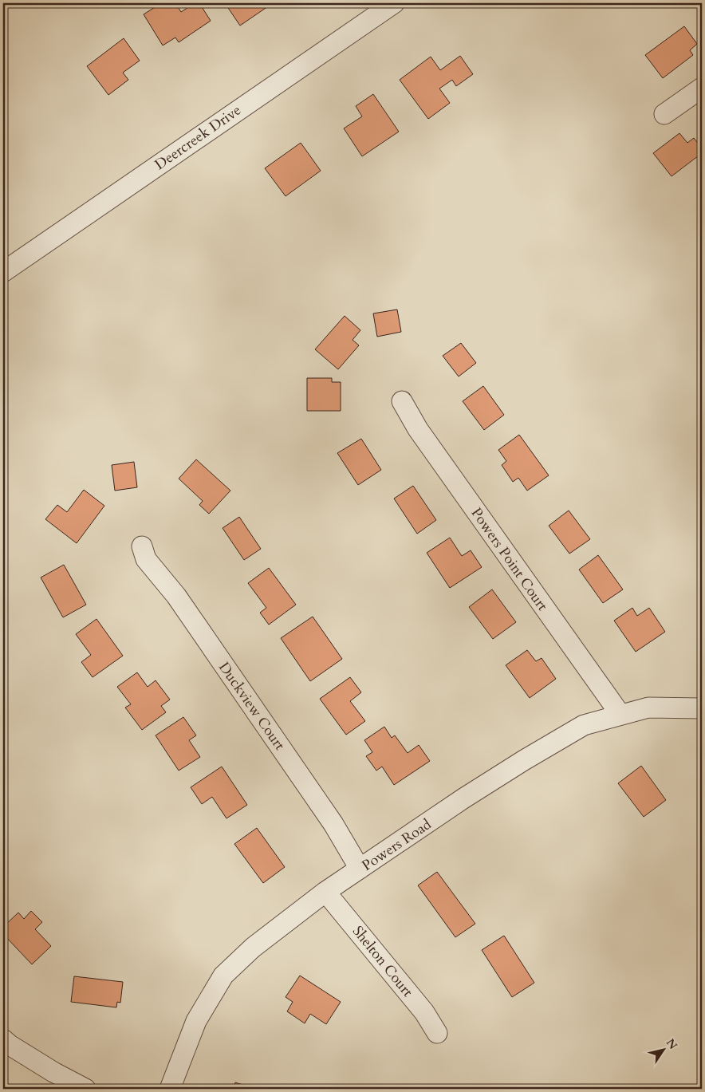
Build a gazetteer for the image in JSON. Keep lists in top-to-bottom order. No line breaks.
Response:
{"streets":{"street":["Deercreek Drive","Powers Point Court","Duckview Court","Powers Road","Shelton Court"]},"crossings":[["Powers Point Court","Powers Road"],["Duckview Court","Powers Road"],["Powers Road","Shelton Court"]],"north":"top right"}
